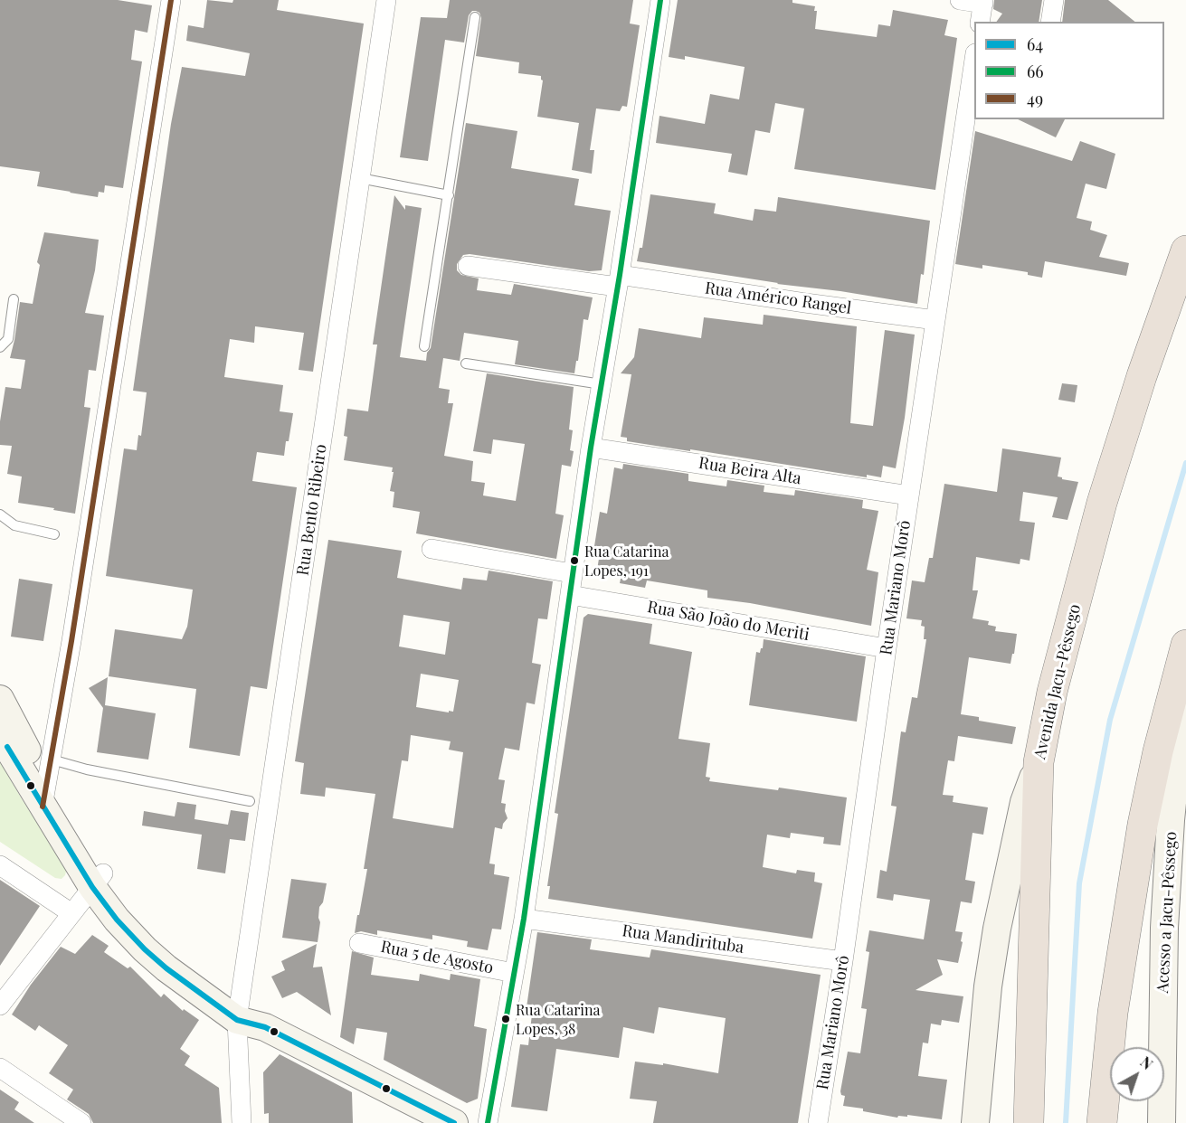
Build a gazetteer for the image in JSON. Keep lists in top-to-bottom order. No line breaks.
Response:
{"streets":{"highway":["Avenida Jacu-Pêssego"],"street":["Rua Américo Rangel","Rua Beira Alta","Rua Bento Ribeiro","Rua Mariano Morô","Rua São João do Meriti","Acesso a Jacu-Pêssego","Rua Mandirituba","Rua 5 de Agosto"]},"crossings":[["Rua Américo Rangel","Rua Mariano Morô"],["Rua Beira Alta","Rua Mariano Morô"],["Rua Mariano Morô","Rua São João do Meriti"],["Rua Mariano Morô","Rua Mandirituba"]],"places":["Rua Catarina Lopes, 191","Rua Catarina Lopes, 38"],"lines":["transit line 66","transit line 49","transit line 64"],"legend":["64","66","49"],"north":"top right"}
